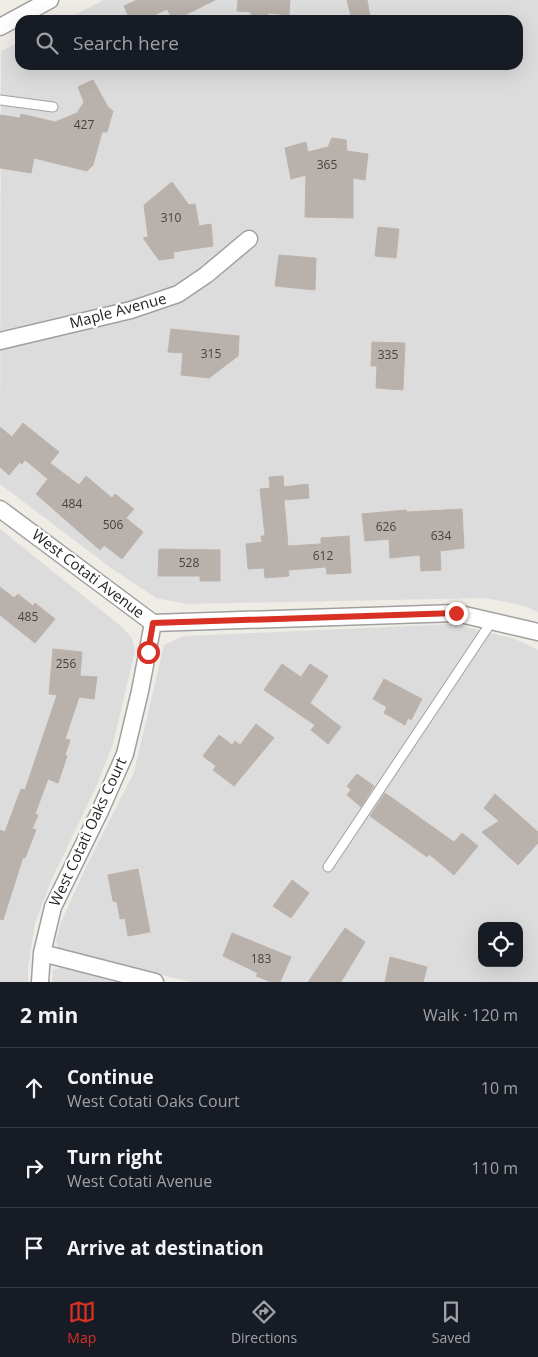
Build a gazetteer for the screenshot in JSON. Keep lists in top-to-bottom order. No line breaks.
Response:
{"streets":{"street":["Maple Avenue","West Cotati Avenue","West Cotati Oaks Court"]},"crossings":[["West Cotati Avenue","West Cotati Oaks Court"]],"house_numbers":["427","365","310","315","335","484","506","626","634","612","528","485","256","183"],"page":{"search":"Search here","heading":["2 min","Walk · 120 m"],"list":[["Continue","West Cotati Oaks Court","10 m"],["Turn right","West Cotati Avenue","110 m"],"Arrive at destination"],"nav":["Map","Directions","Saved"]}}
